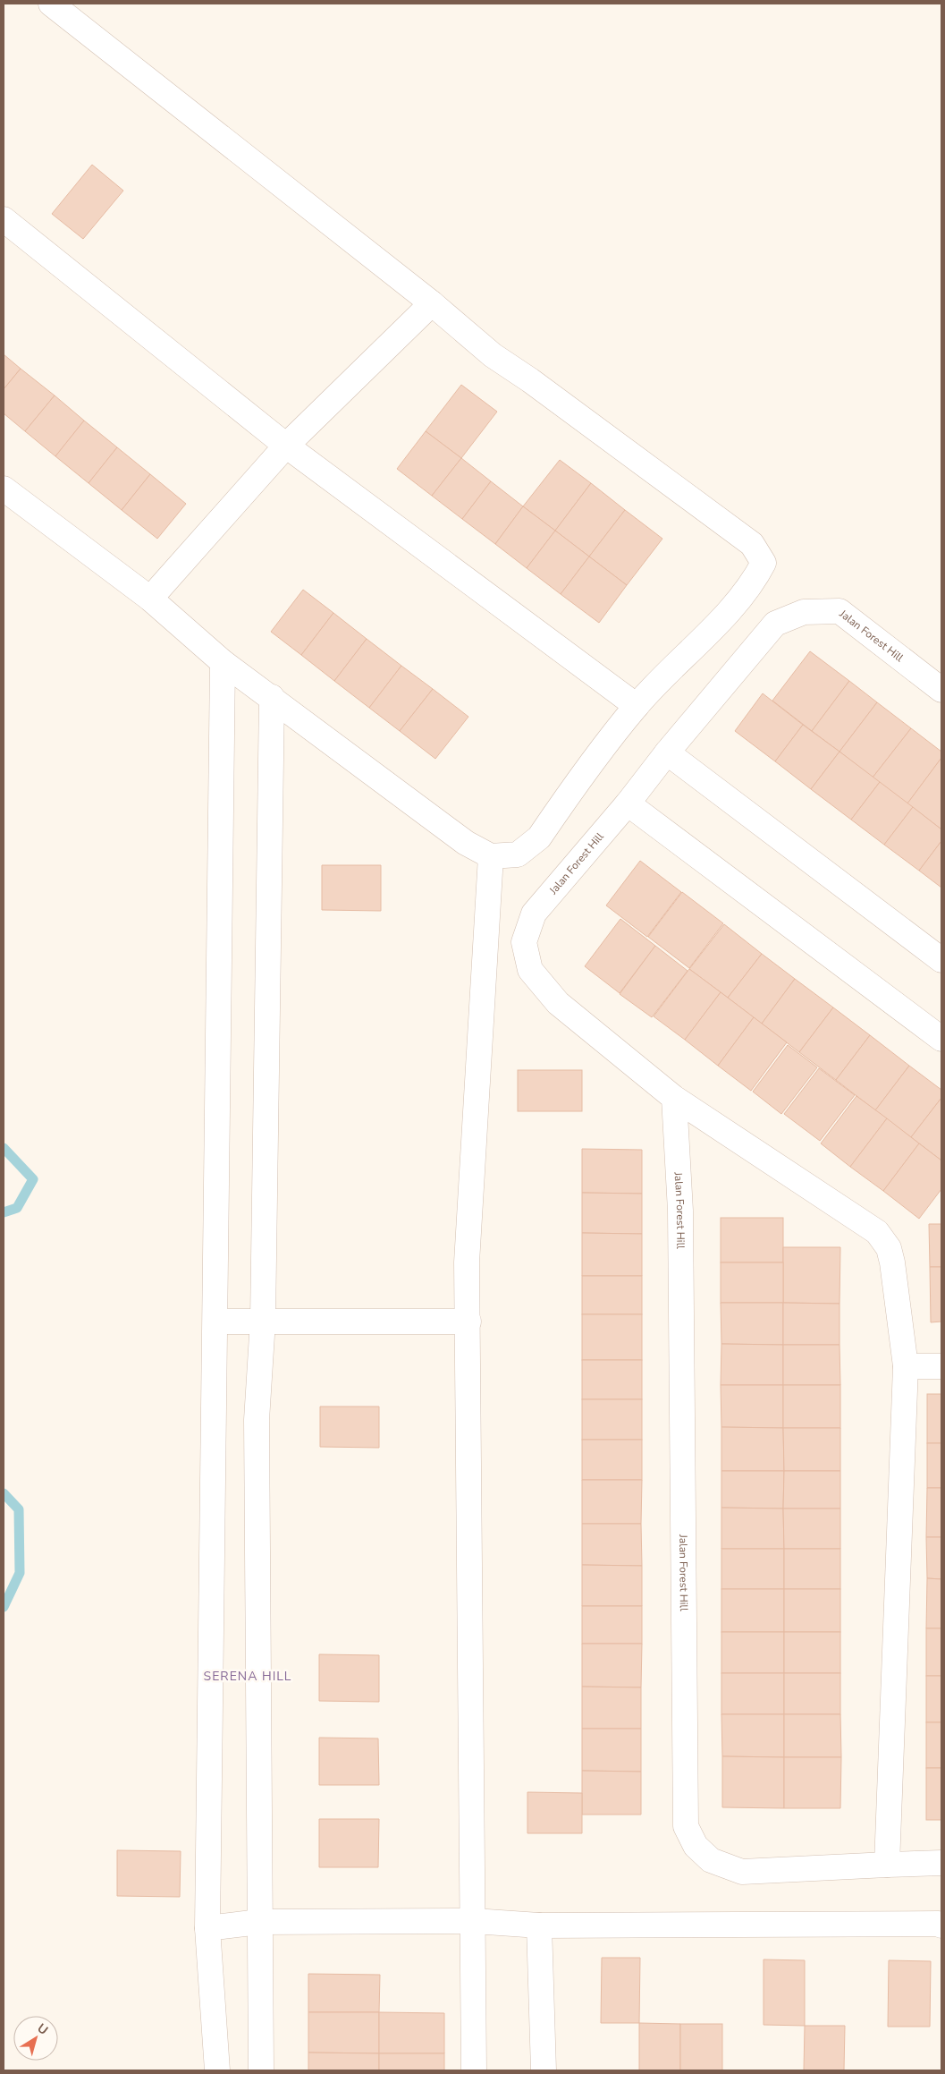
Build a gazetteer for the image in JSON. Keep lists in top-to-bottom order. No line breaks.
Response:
{"streets":{"street":["Jalan Forest Hill"]},"districts":["SERENA HILL"],"north":"top right"}
